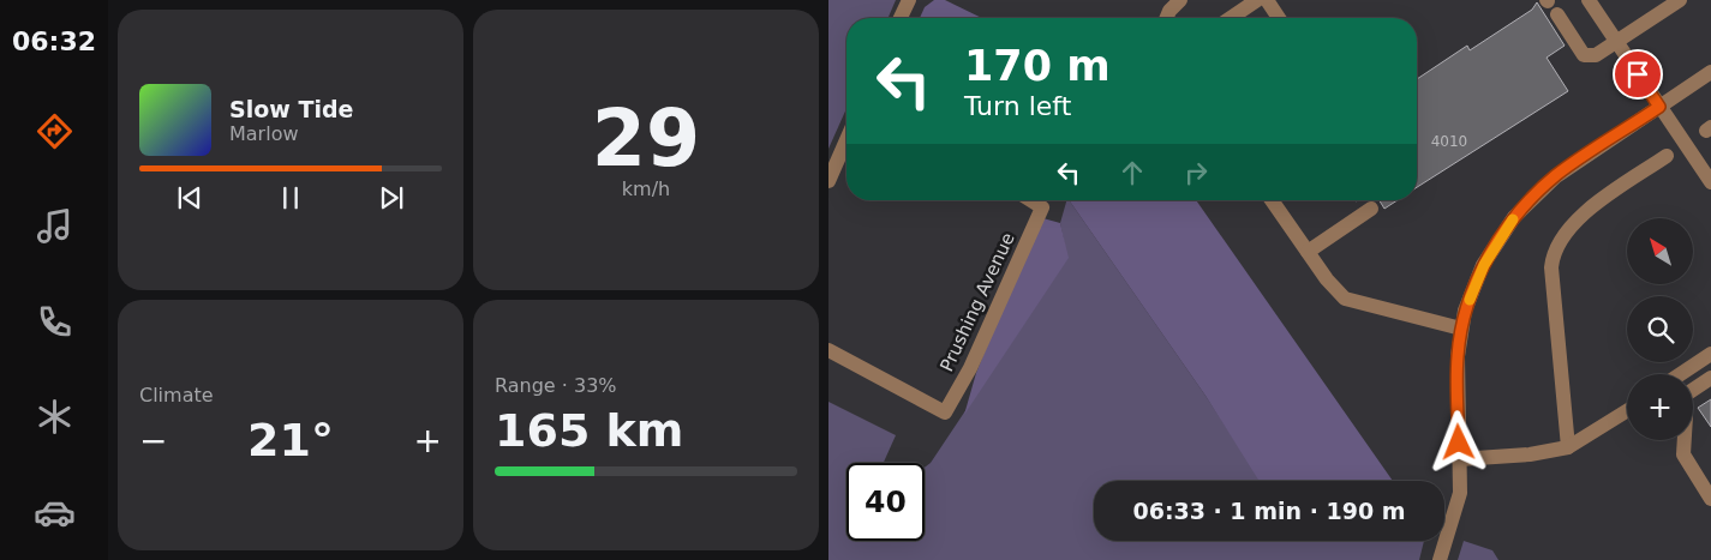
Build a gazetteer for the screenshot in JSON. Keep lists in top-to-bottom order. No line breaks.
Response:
{"streets":{"street":["Prushing Avenue"]},"house_numbers":["4010"],"north":"top left","page":{"tabs":"06:32","tile":[["29","km/h"],"Climate",["Range · 33%","165 km"]],"turn":["170 m","Turn left"],"song":["Slow Tide","Marlow"],"map_buttons":"+","heat":["−","21°","+"],"limit":"40","trip":"06:33 · 1 min · 190 m"}}
